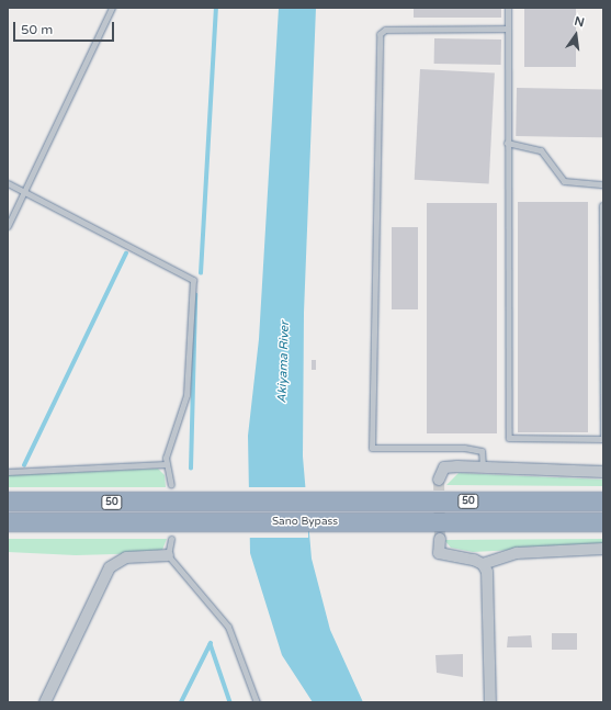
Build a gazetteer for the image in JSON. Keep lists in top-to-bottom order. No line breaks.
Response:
{"streets":{"highway":["50","Sano Bypass"]},"water":["Akiyama River"],"scale_bar":"50 m","north":"top"}
